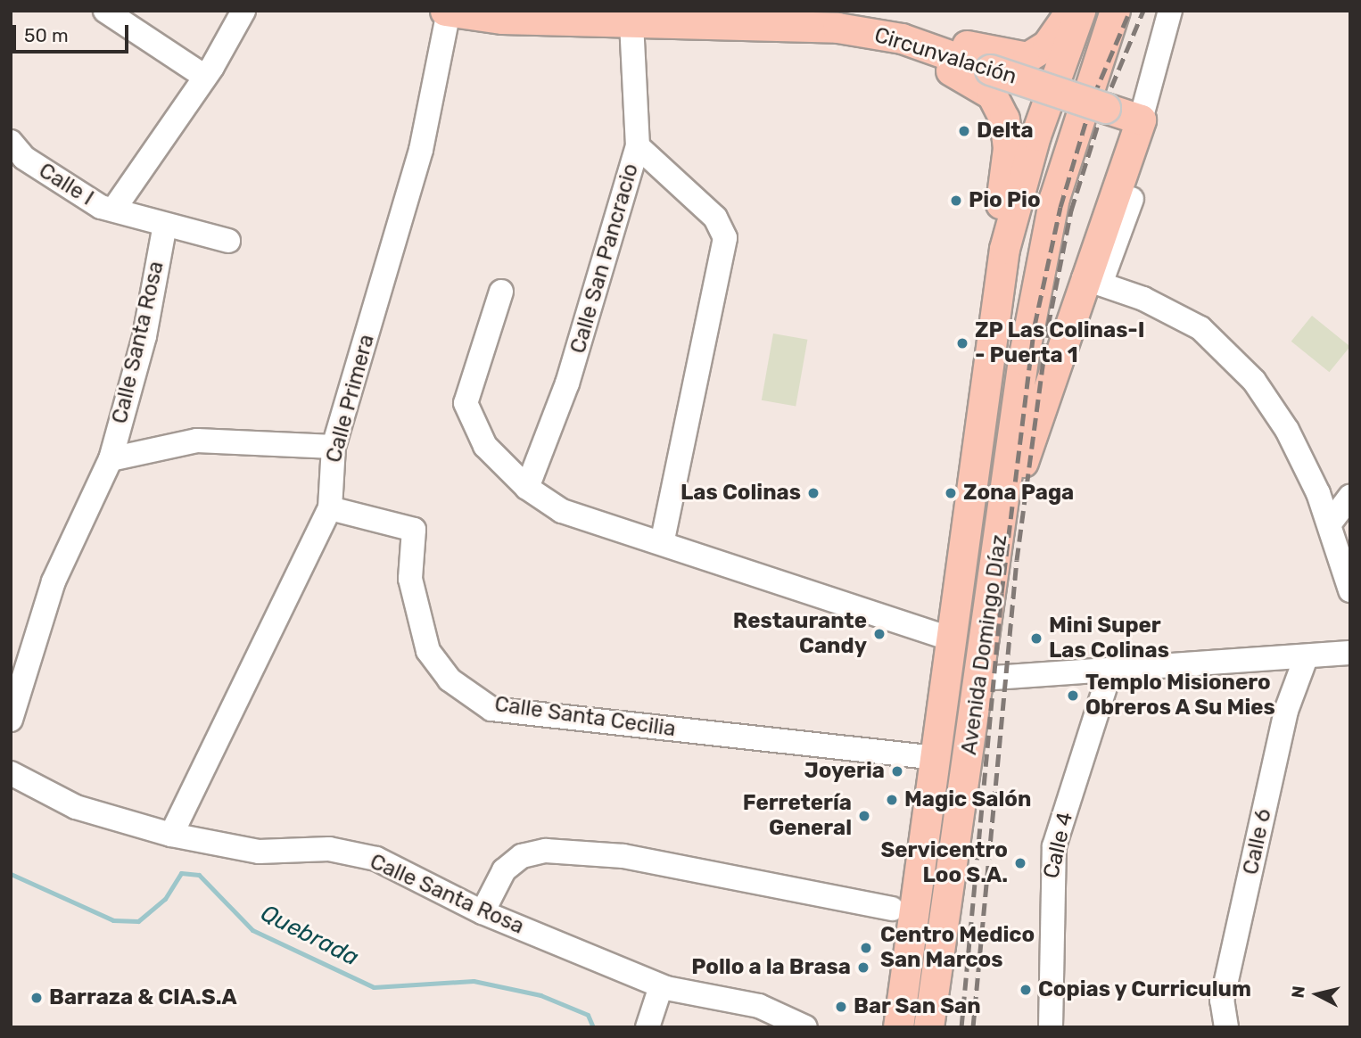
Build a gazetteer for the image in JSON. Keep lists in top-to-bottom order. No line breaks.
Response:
{"streets":{"main road":["Circunvalación","Avenida Domingo Díaz"],"street":["Calle I","Calle San Pancracio","Calle Santa Rosa","Calle Primera","Calle Santa Cecilia","Calle 6","Calle 4"]},"crossings":[["Circunvalación","Calle San Pancracio"],["Circunvalación","Calle Primera"],["Calle I","Calle Santa Rosa"],["Calle Santa Rosa","Calle Primera"],["Calle Primera","Calle Santa Cecilia"],["Avenida Domingo Díaz","Calle Santa Cecilia"]],"water":["Quebrada"],"places":["Delta","Pio Pio","ZP Las Colinas-I - Puerta 1","Las Colinas","Zona Paga","Restaurante Candy","Mini Super Las Colinas","Templo Misionero Obreros A Su Mies","Joyeria","Magic Salón","Ferretería General","Servicentro Loo S.A.","Centro Medico San Marcos","Pollo a la Brasa","Copias y Curriculum","Barraza & CIA.S.A","Bar San San"],"scale_bar":"50 m","north":"left"}
